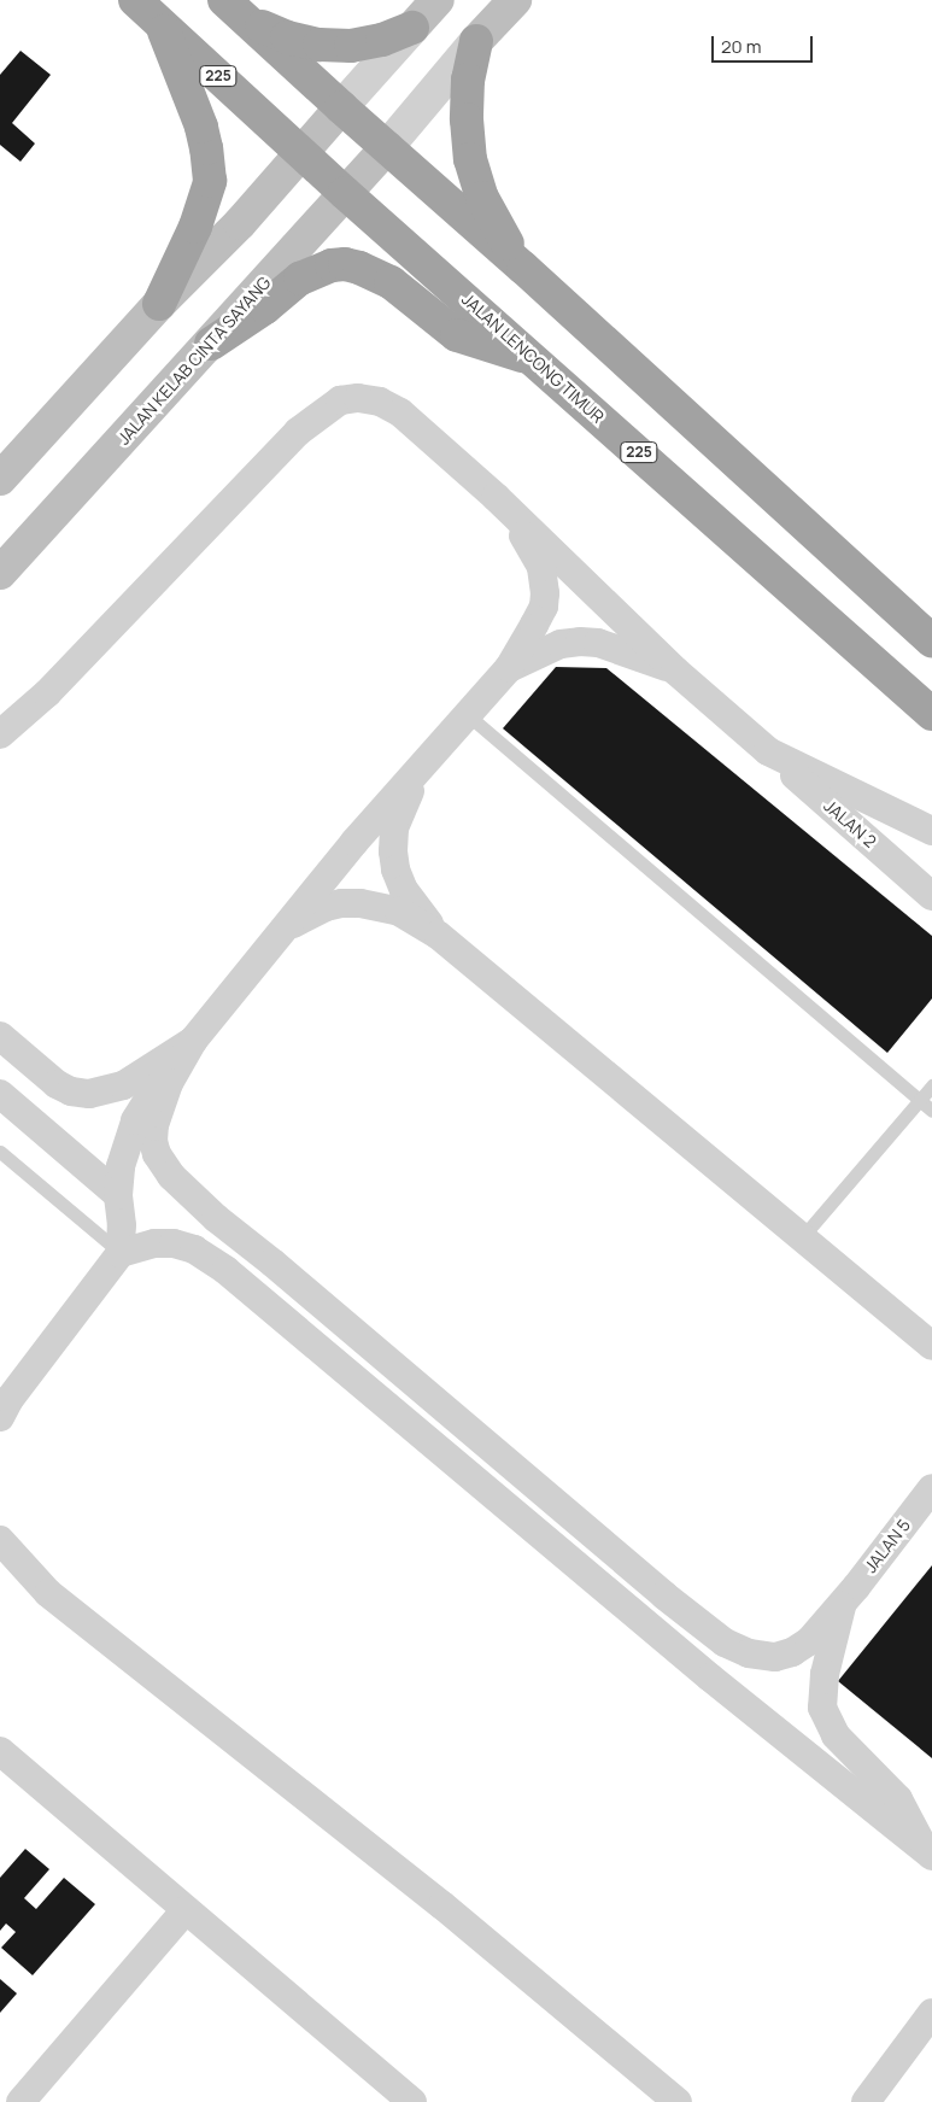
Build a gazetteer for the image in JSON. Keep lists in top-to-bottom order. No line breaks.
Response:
{"streets":{"highway":["225","JALAN LENCONG TIMUR"],"main road":["JALAN KELAB CINTA SAYANG"],"street":["JALAN 2","JALAN 5"]},"crossings":[["JALAN LENCONG TIMUR","JALAN KELAB CINTA SAYANG"]],"scale_bar":"20 m"}
